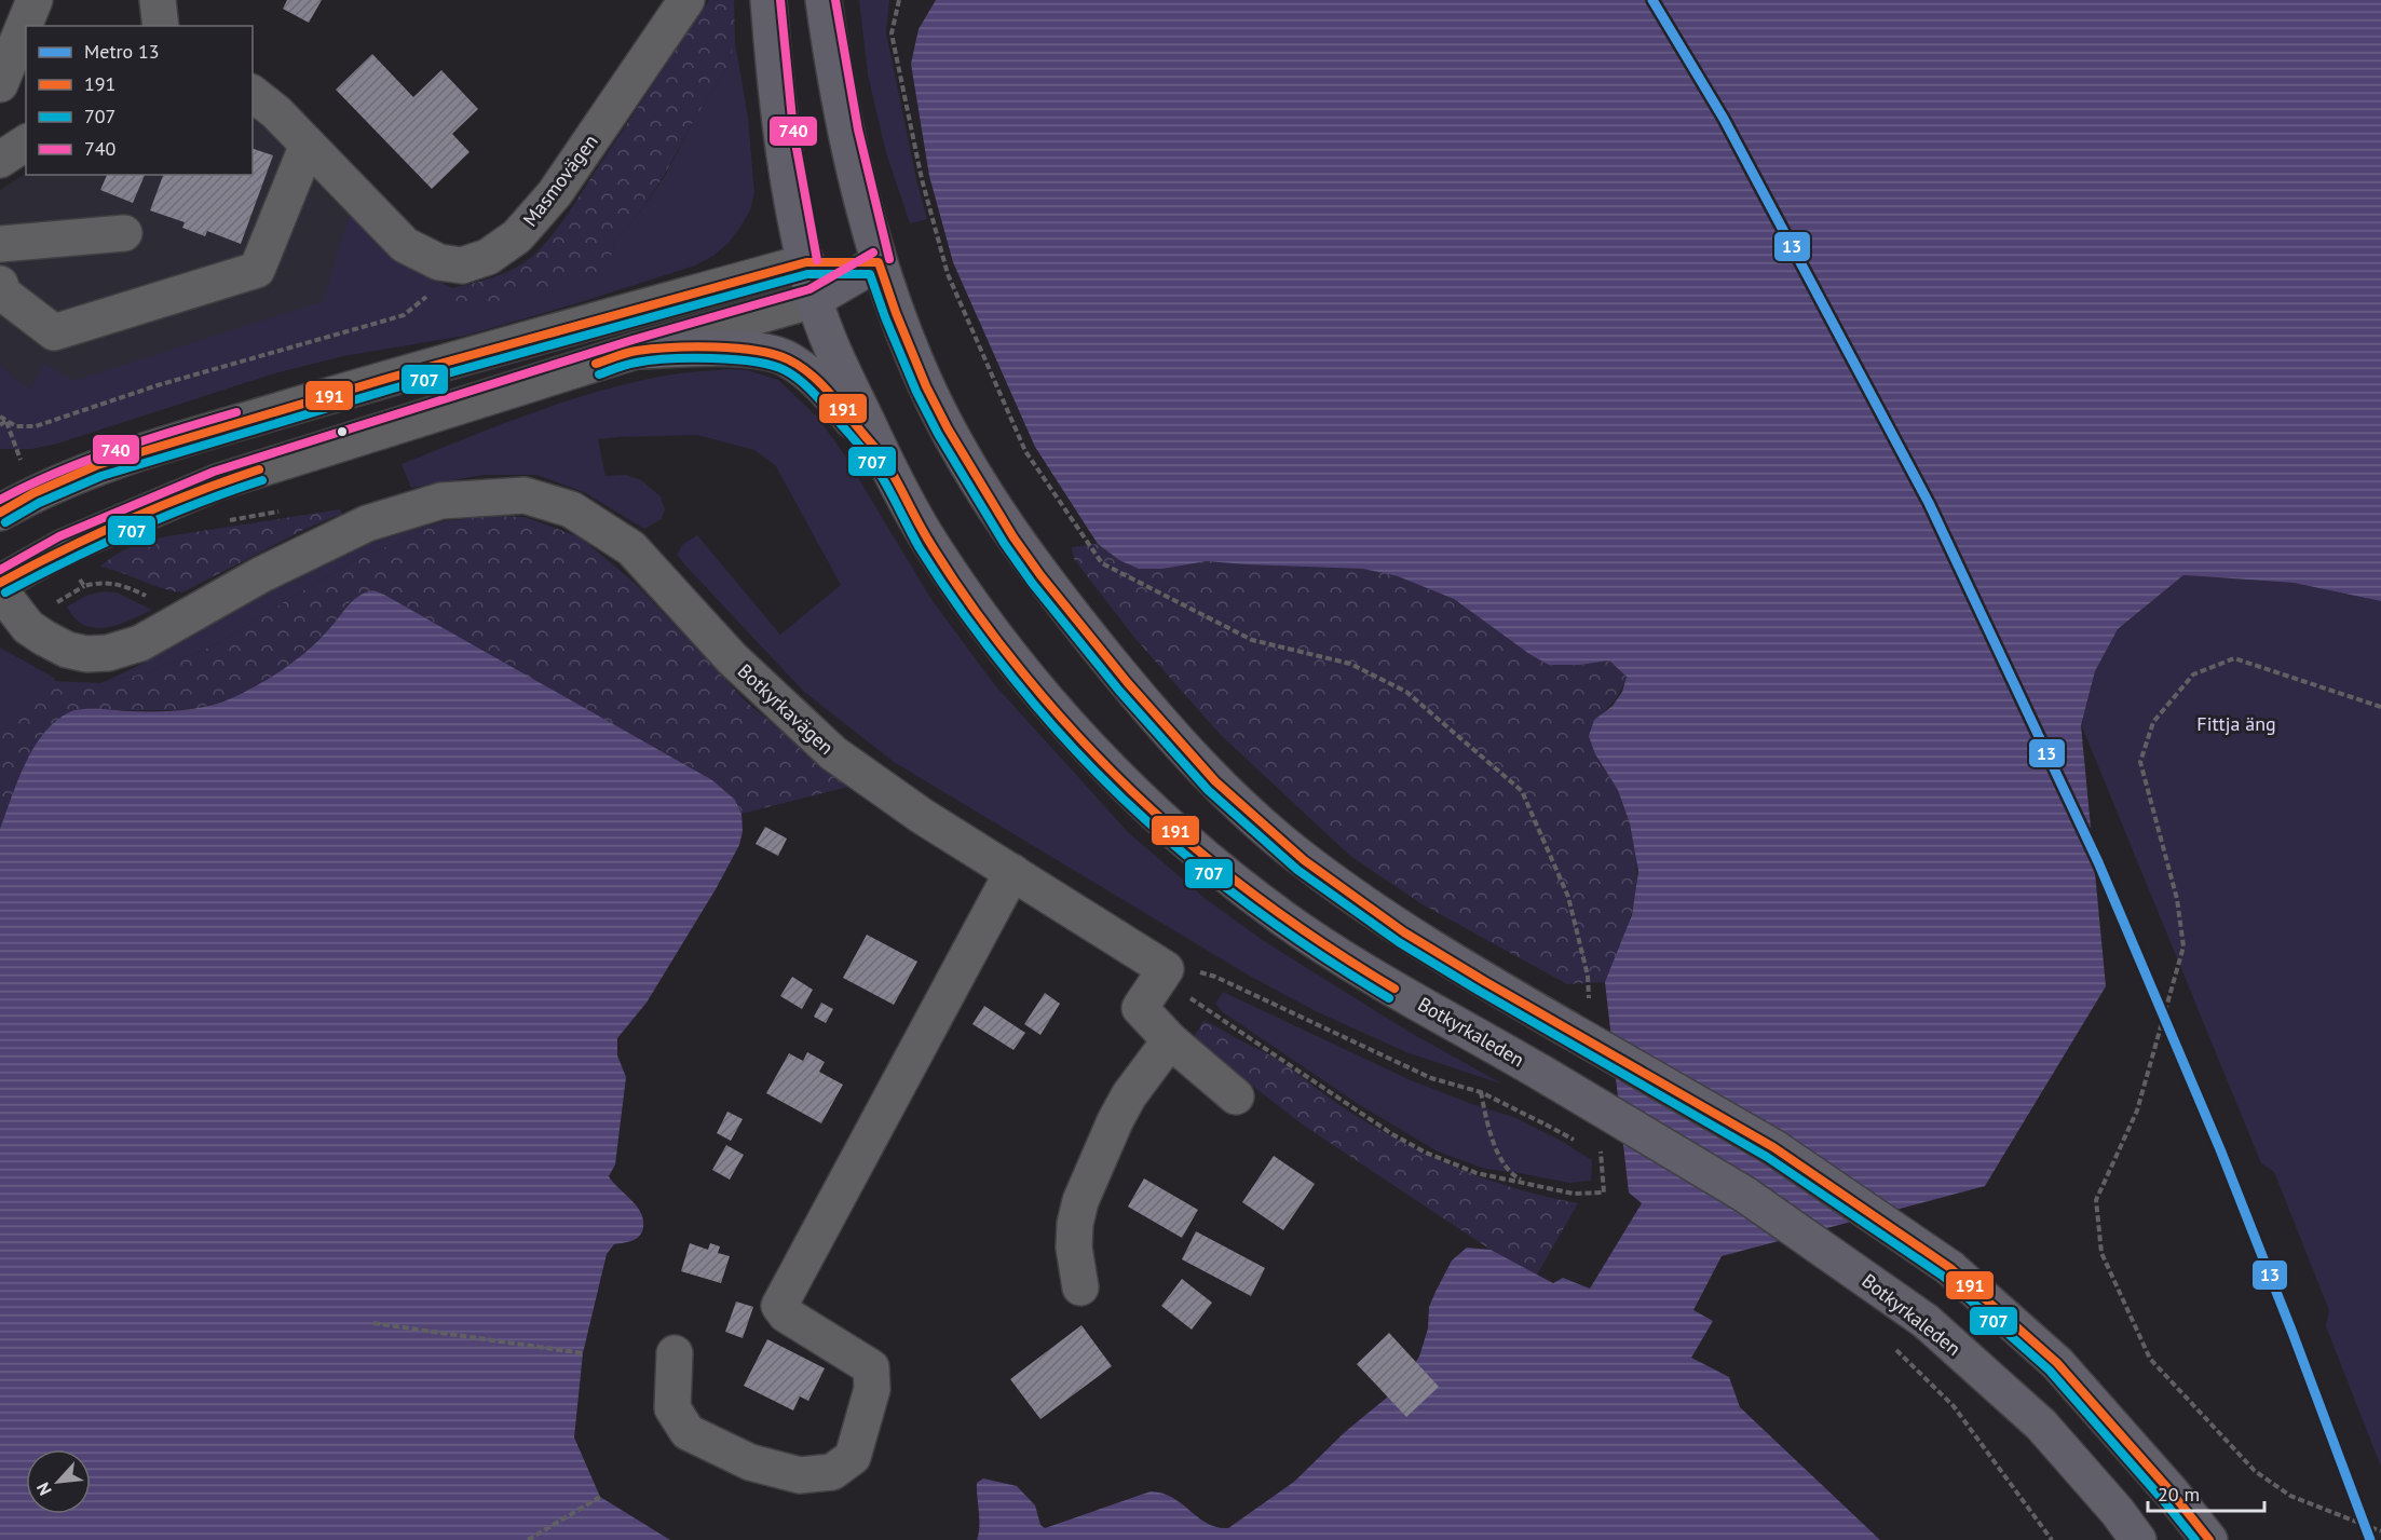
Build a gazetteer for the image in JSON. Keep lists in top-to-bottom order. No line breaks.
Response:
{"streets":{"main road":["Botkyrkaleden"],"street":["Masmovägen","Botkyrkavägen"]},"parks":["Fittja äng"],"lines":["metro line 13","transit line 740","transit line 191","transit line 707"],"legend":["Metro 13","191","707","740"],"scale_bar":"20 m","north":"bottom left"}
